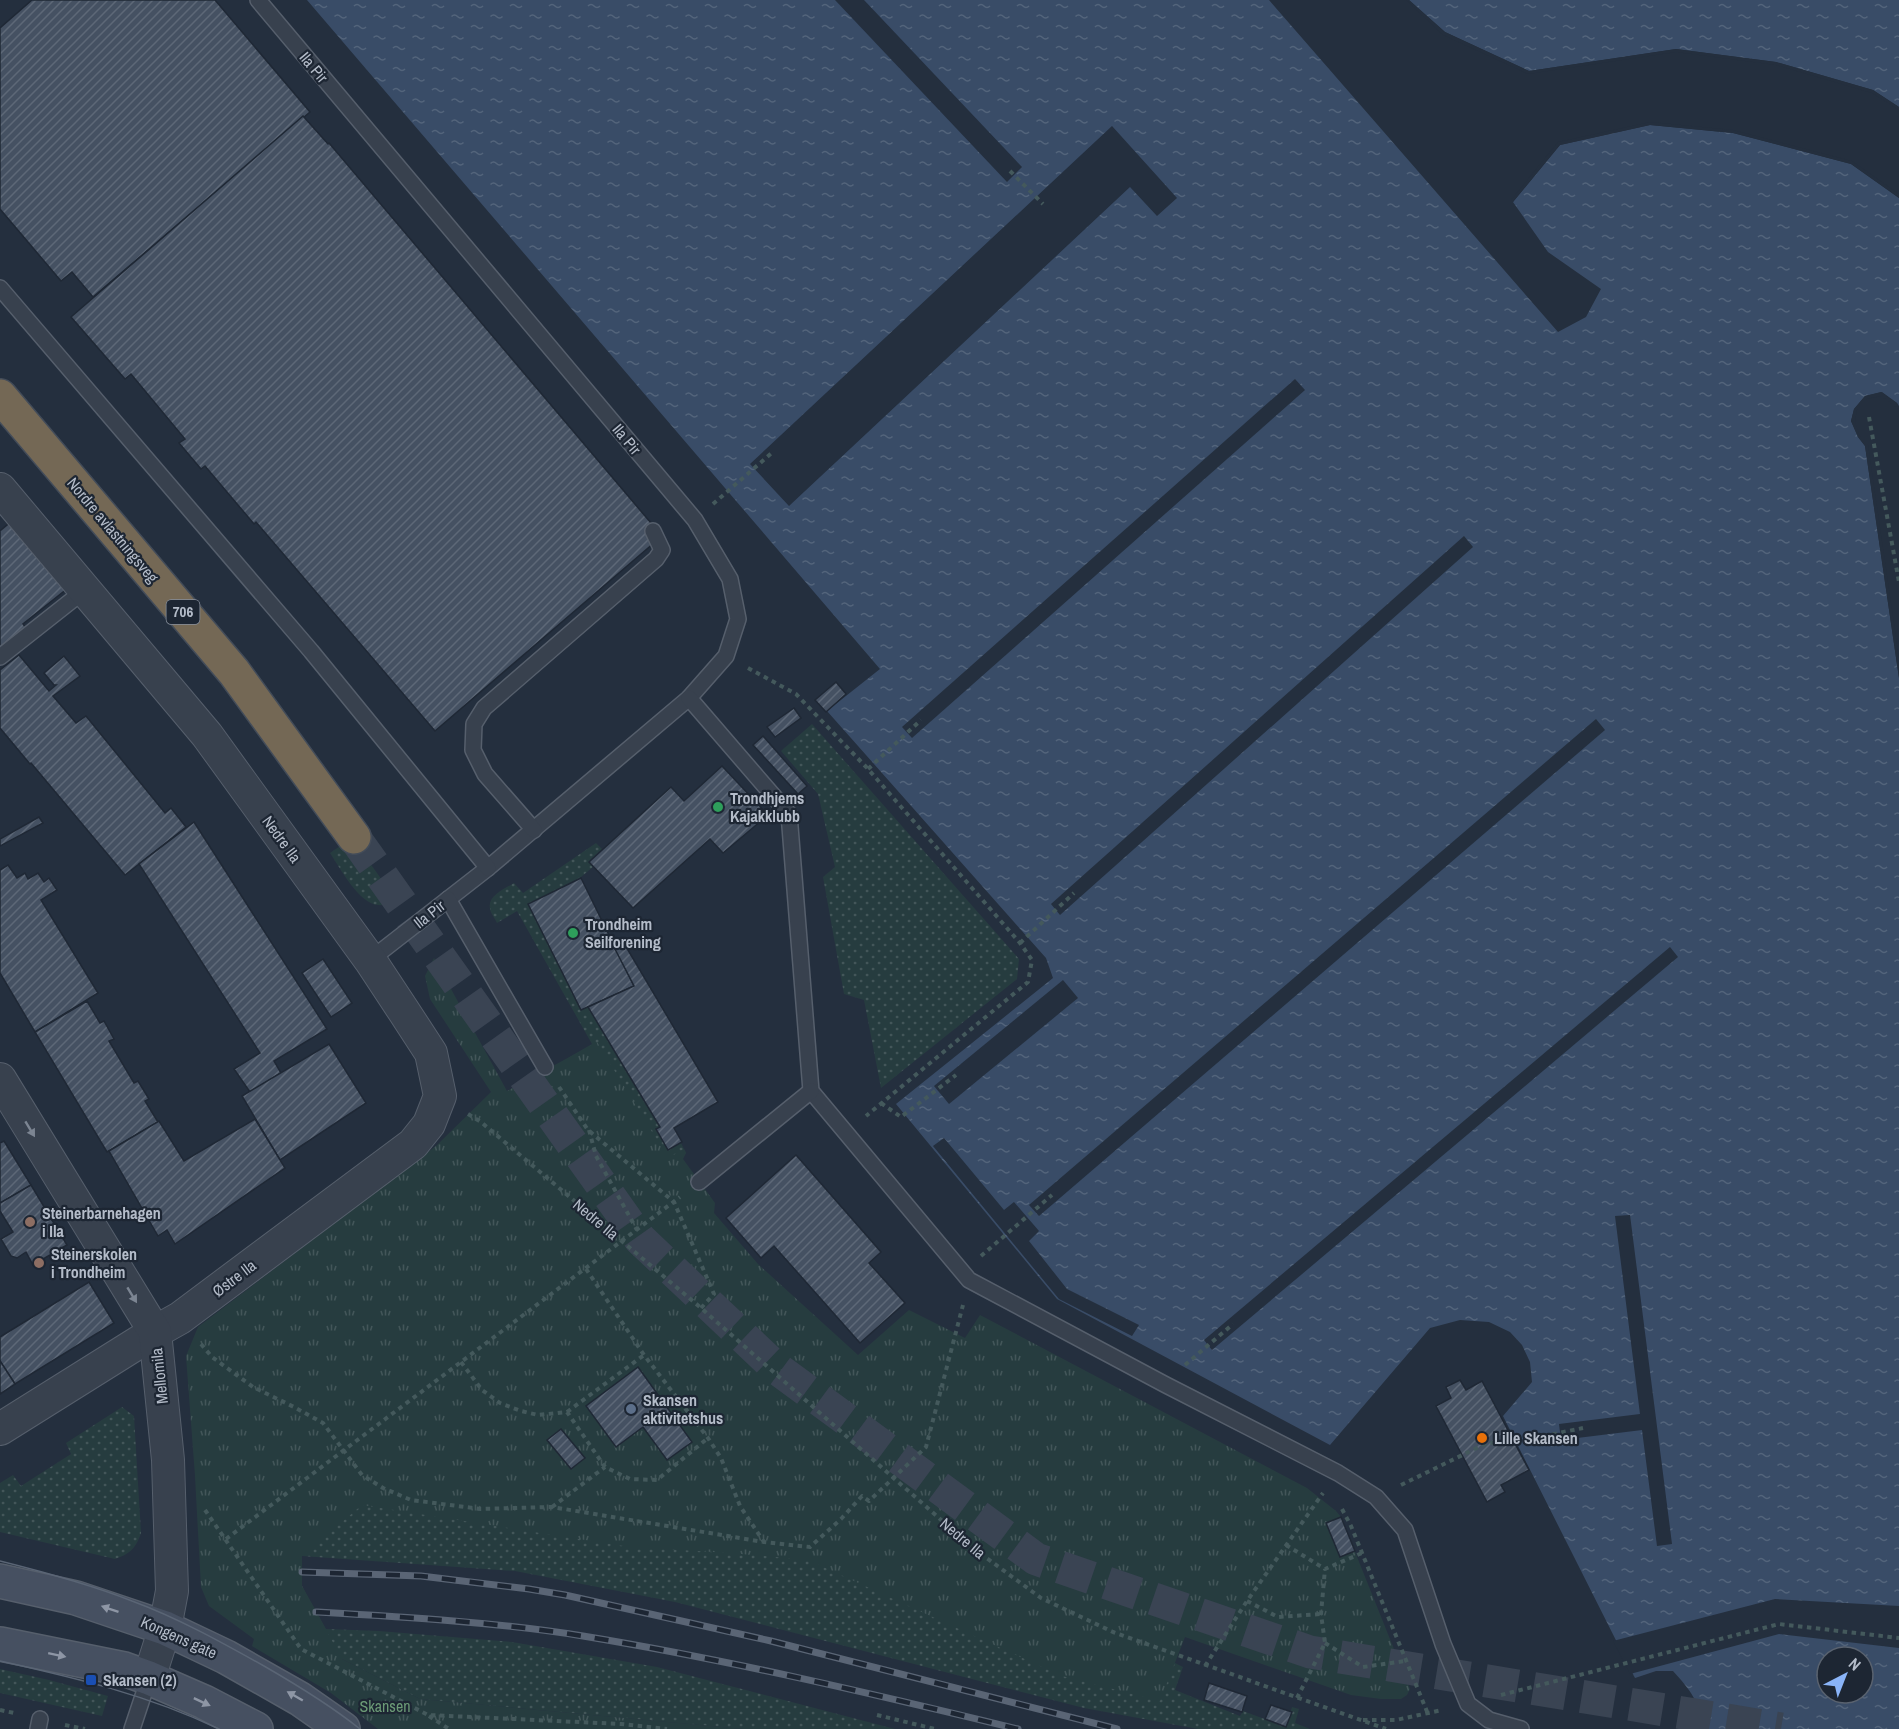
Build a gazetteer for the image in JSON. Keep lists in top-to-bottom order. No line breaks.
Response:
{"streets":{"highway":["Nordre avlastningsveg","706"],"main road":["Kongens gate"],"street":["Nedre Ila","Østre Ila","Mellomila"],"lane":["Ila Pir"]},"crossings":[["Ila Pir","Nedre Ila"],["Nedre Ila","Østre Ila"],["Østre Ila","Mellomila"],["Mellomila","Kongens gate"]],"one_way":["Mellomila"],"parks":["Skansen"],"places":{"other":["Trondhjems Kajakklubb","Trondheim Seilforening","Steinerbarnehagen i Ila","Steinerskolen i Trondheim","Skansen aktivitetshus","Lille Skansen"],"transit":["Skansen (2)"]},"north":"top right"}
